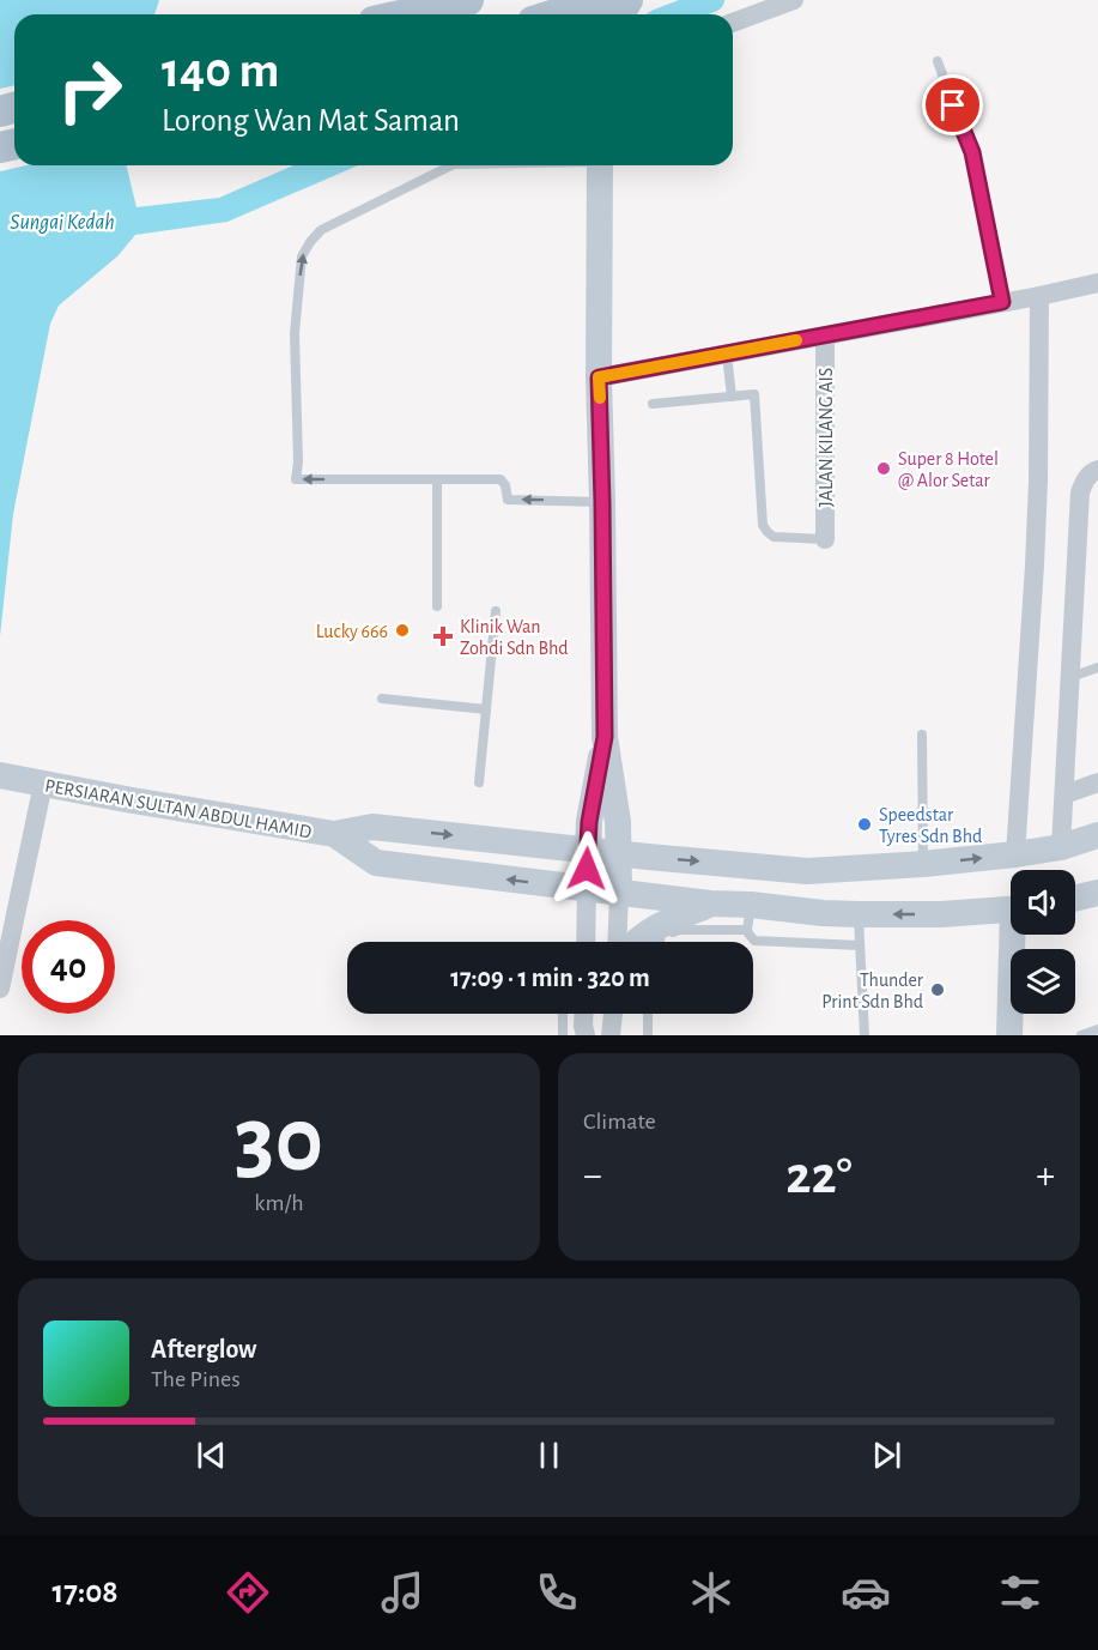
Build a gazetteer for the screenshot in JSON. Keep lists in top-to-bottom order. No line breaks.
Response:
{"streets":{"main road":["PERSIARAN SULTAN ABDUL HAMID"],"street":["JALAN KILANG AIS"]},"water":["Sungai Kedah"],"places":{"other":["Super 8 Hotel @ Alor Setar","Lucky 666","Speedstar Tyres Sdn Bhd","Thunder Print Sdn Bhd"],"health":["Klinik Wan Zohdi Sdn Bhd"]},"page":{"turn":["140 m","Lorong Wan Mat Saman"],"limit":"40","trip":"17:09 · 1 min · 320 m","tile":[["30","km/h"],"Climate"],"heat":["−","22°","+"],"song":["Afterglow","The Pines"],"tabs":"17:08"}}
